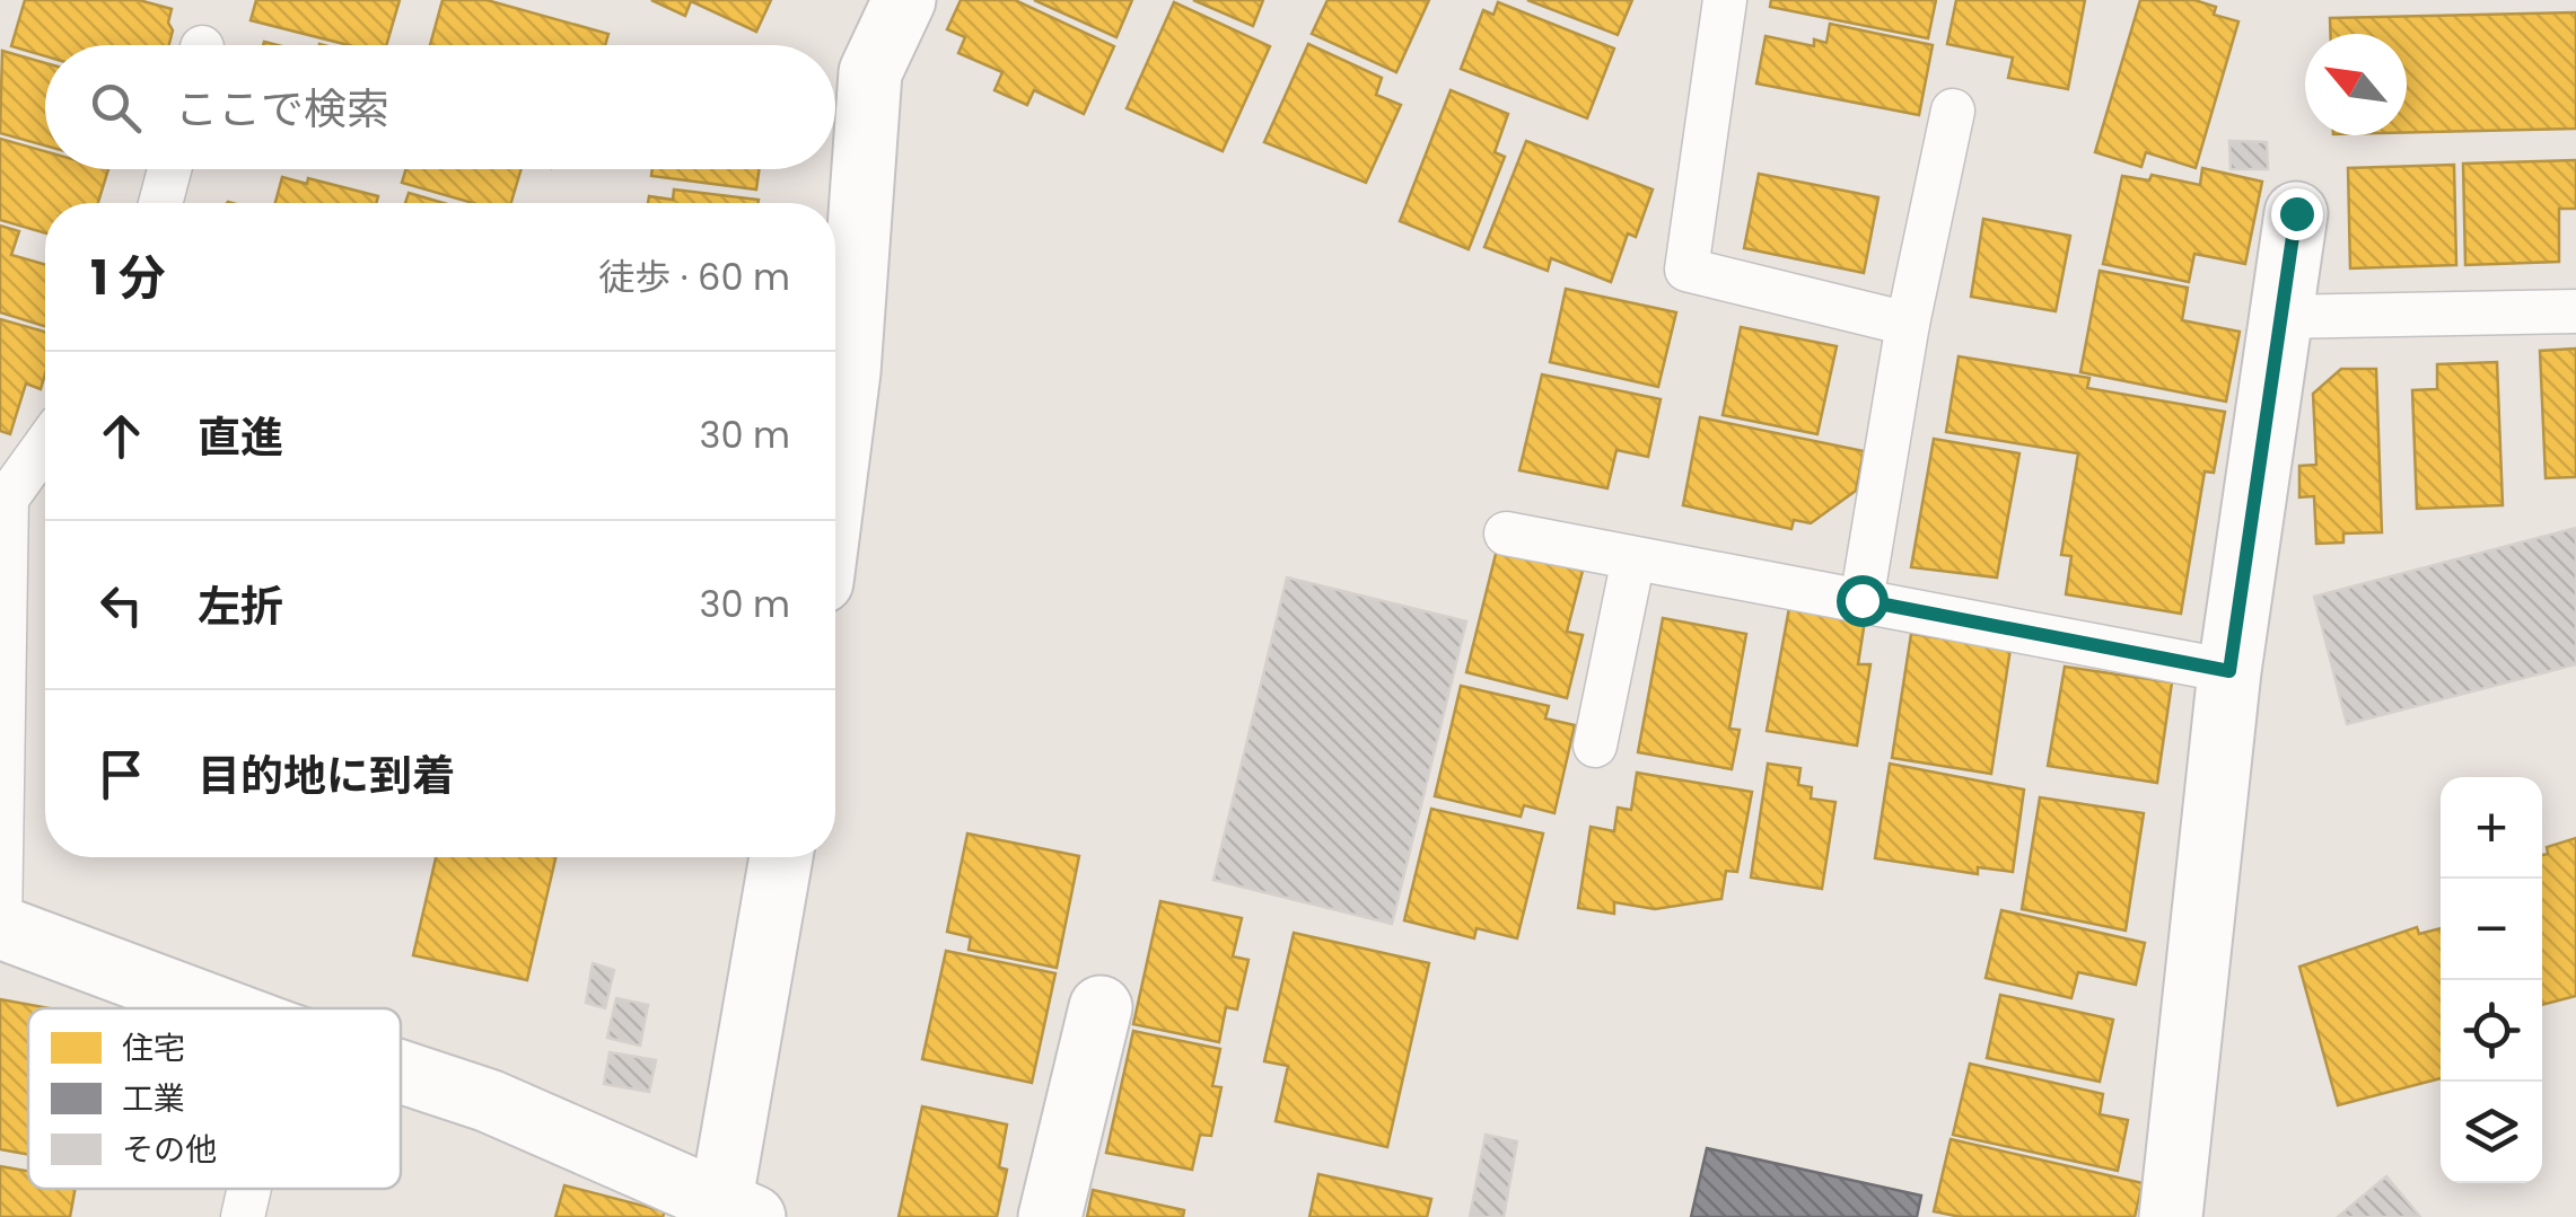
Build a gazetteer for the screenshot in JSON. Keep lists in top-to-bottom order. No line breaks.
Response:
{"legend":["住宅","工業","その他"],"north":"top left","page":{"search":"ここで検索","heading":["1 分","徒歩 · 60 m"],"list":[["直進","30 m"],["左折","30 m"],"目的地に到着"],"map_buttons":["+","−"]}}
